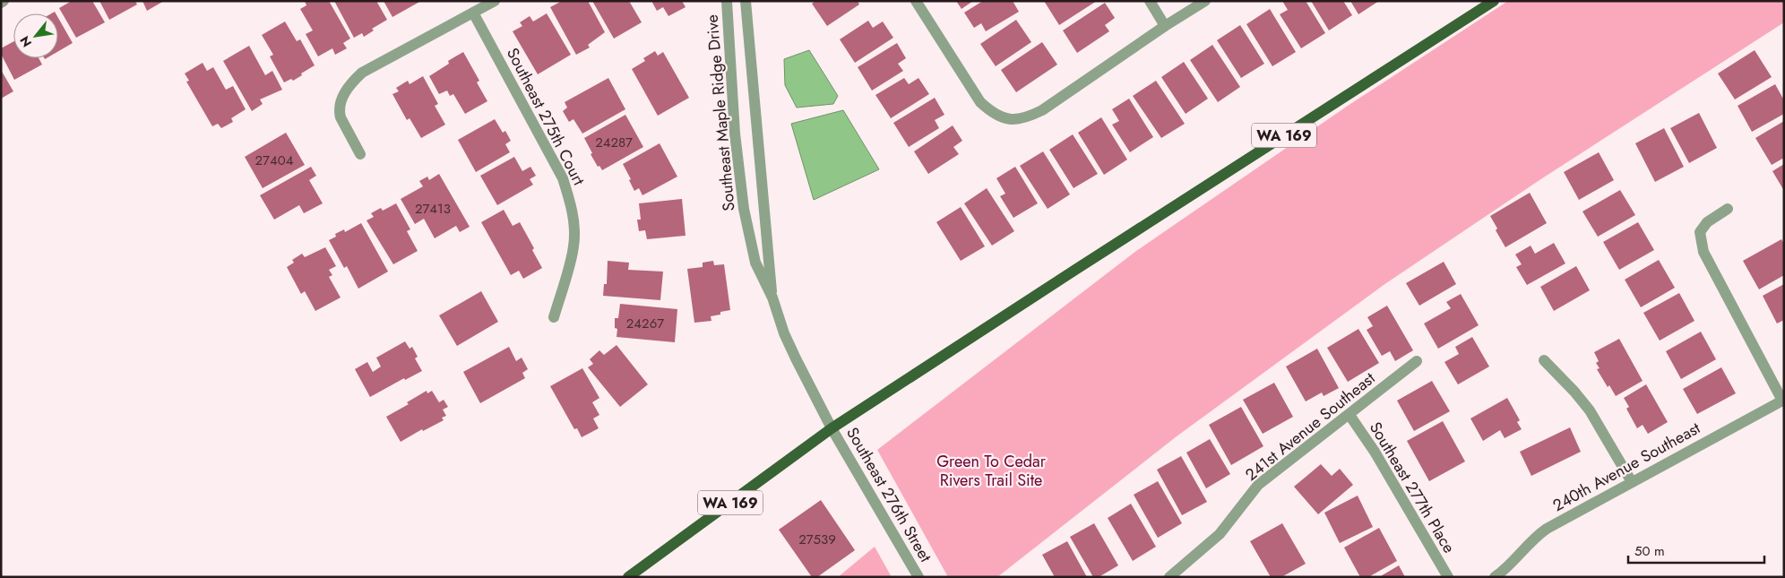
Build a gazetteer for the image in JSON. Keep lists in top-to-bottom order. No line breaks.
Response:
{"streets":{"main road":["WA 169"],"street":["Southeast Maple Ridge Drive","Southeast 275th Court","241st Avenue Southeast","240th Avenue Southeast","Southeast 277th Place","Southeast 276th Street"]},"crossings":[["Southeast Maple Ridge Drive","WA 169"],["Southeast Maple Ridge Drive","Southeast 276th Street"],["WA 169","Southeast 276th Street"],["241st Avenue Southeast","Southeast 277th Place"]],"parks":["Green To Cedar Rivers Trail Site"],"house_numbers":["24287","27404","27413","24267","27539"],"scale_bar":"50 m","north":"bottom left"}
